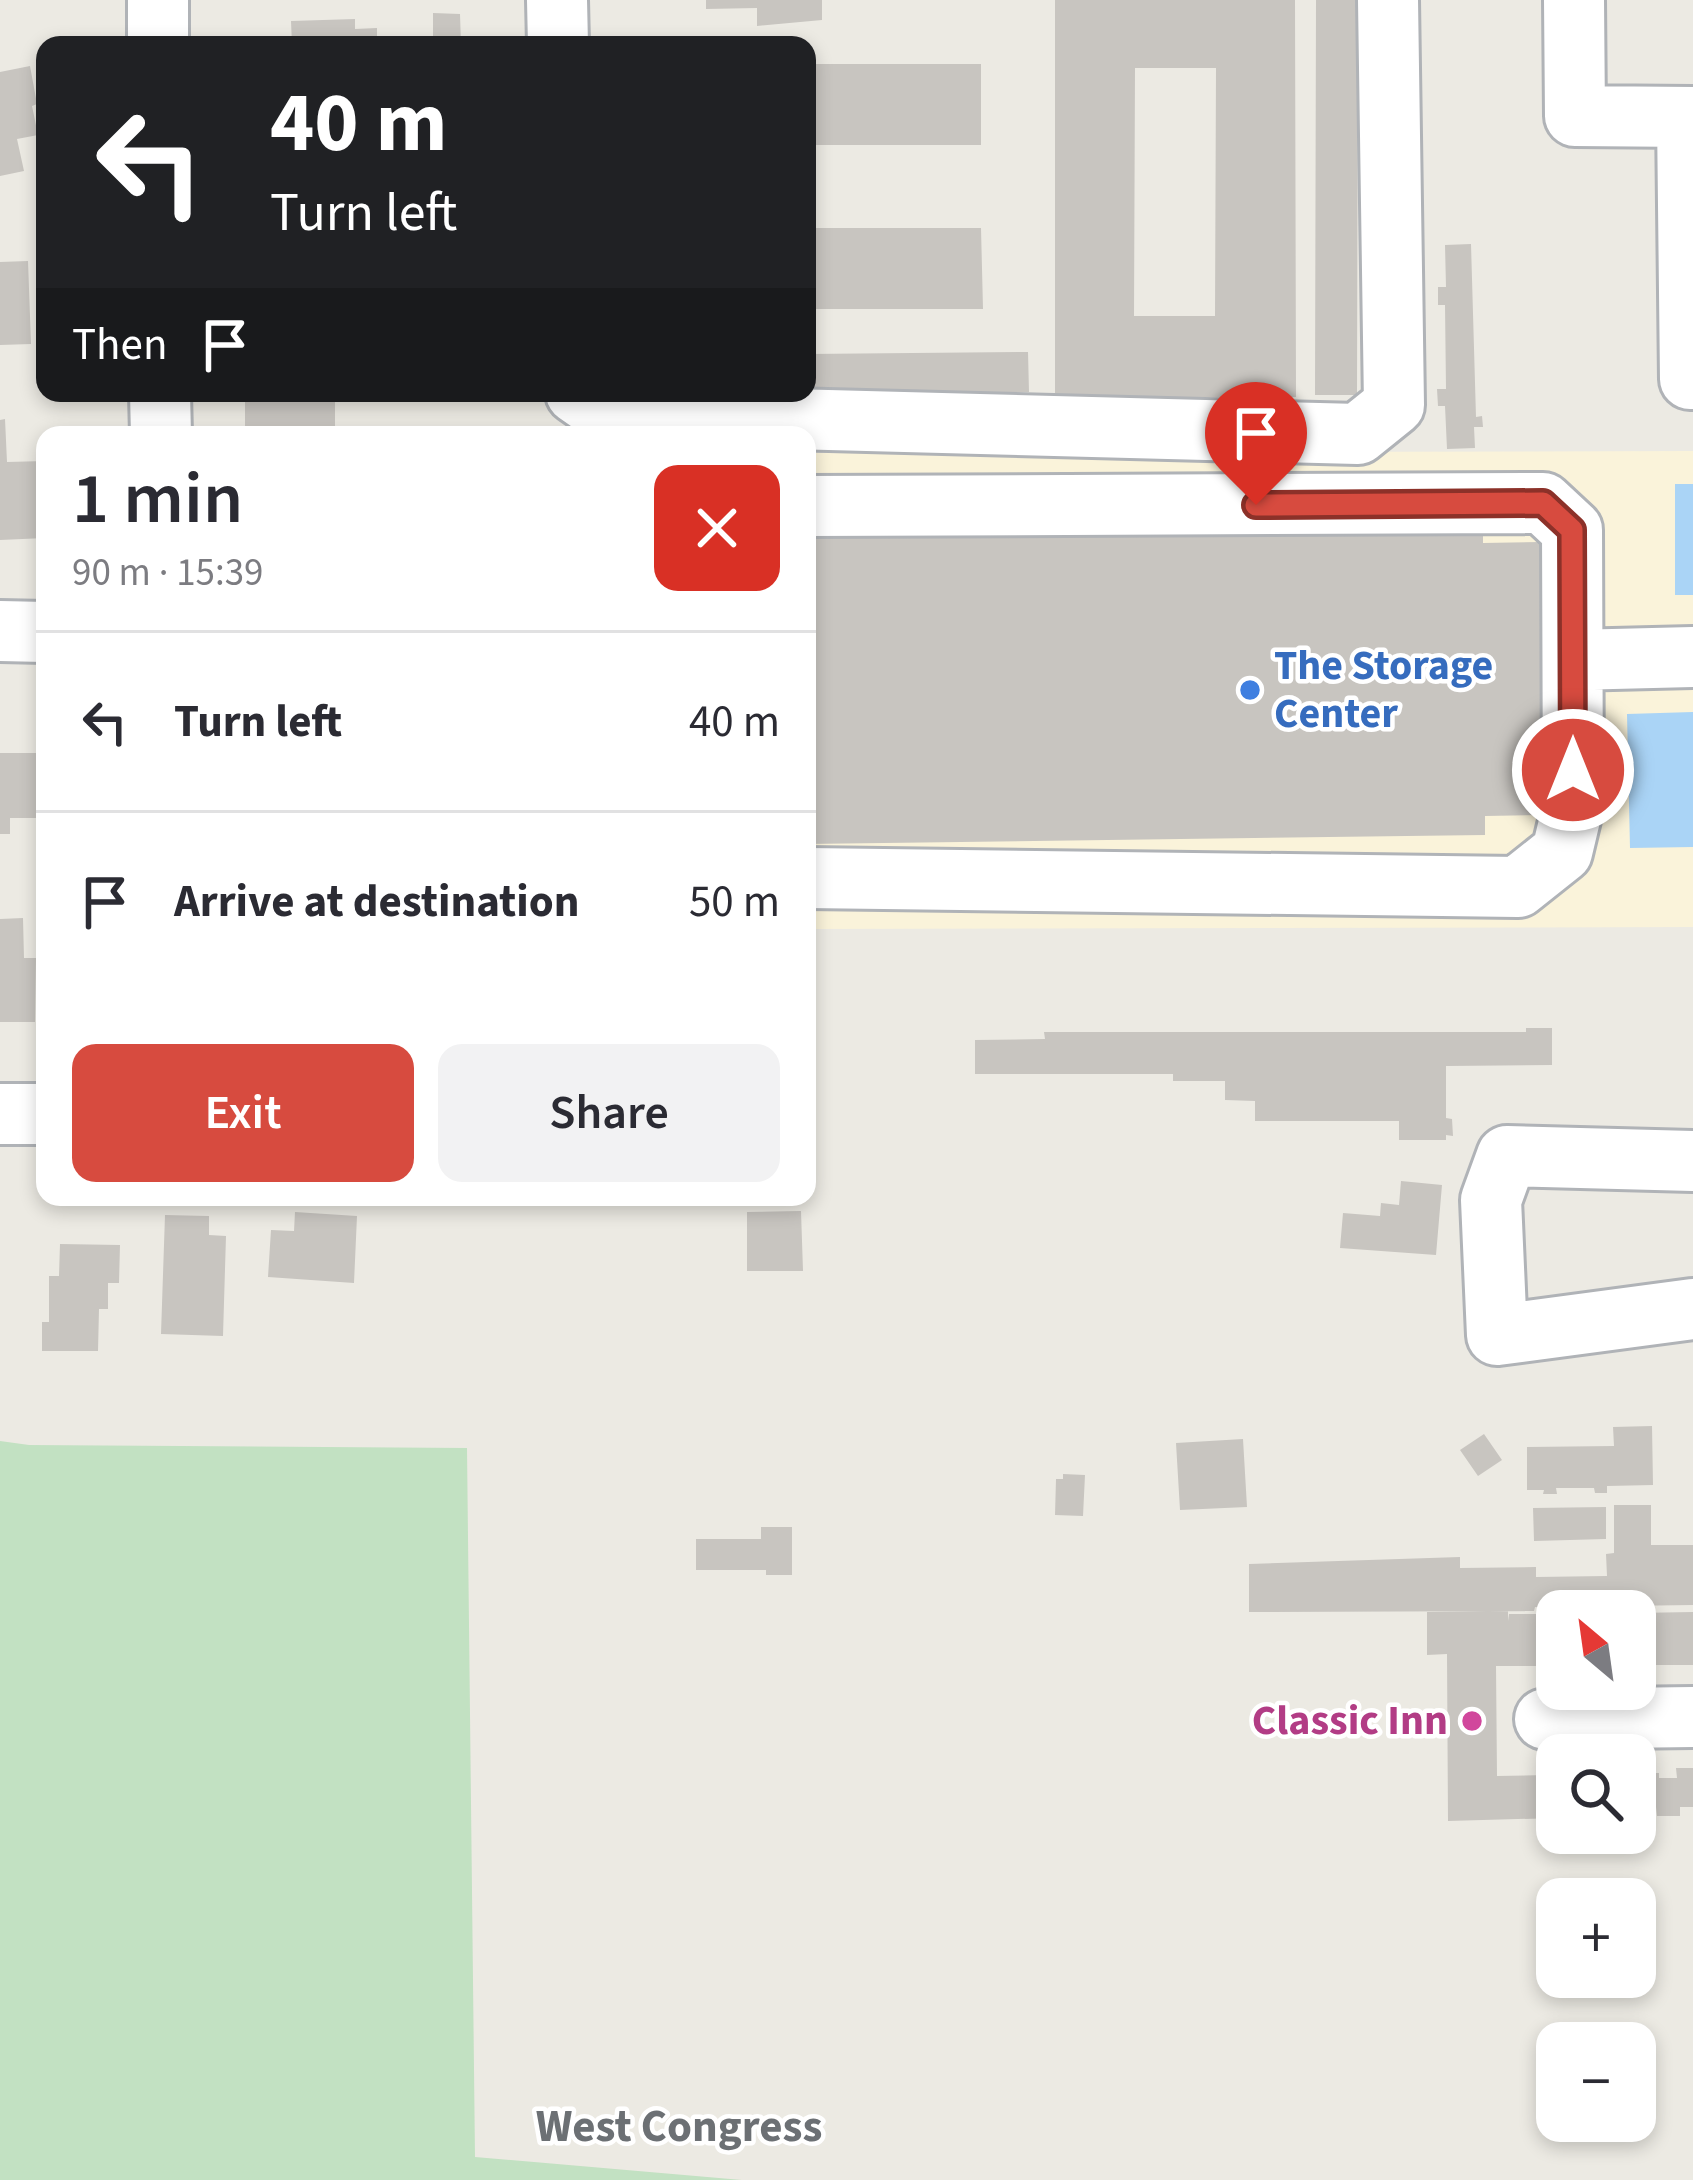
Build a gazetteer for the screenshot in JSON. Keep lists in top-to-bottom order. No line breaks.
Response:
{"districts":["West Congress"],"places":["The Storage Center","Classic Inn"],"north":"top left","page":{"turn":["40 m","Turn left"],"then":"Then","heading":["1 min","90 m · 15:39"],"list":[{"name":"Turn left","value":"40 m"},{"name":"Arrive at destination","value":"50 m"}],"buttons":["Exit","Share"],"map_buttons":["+","−"]}}
